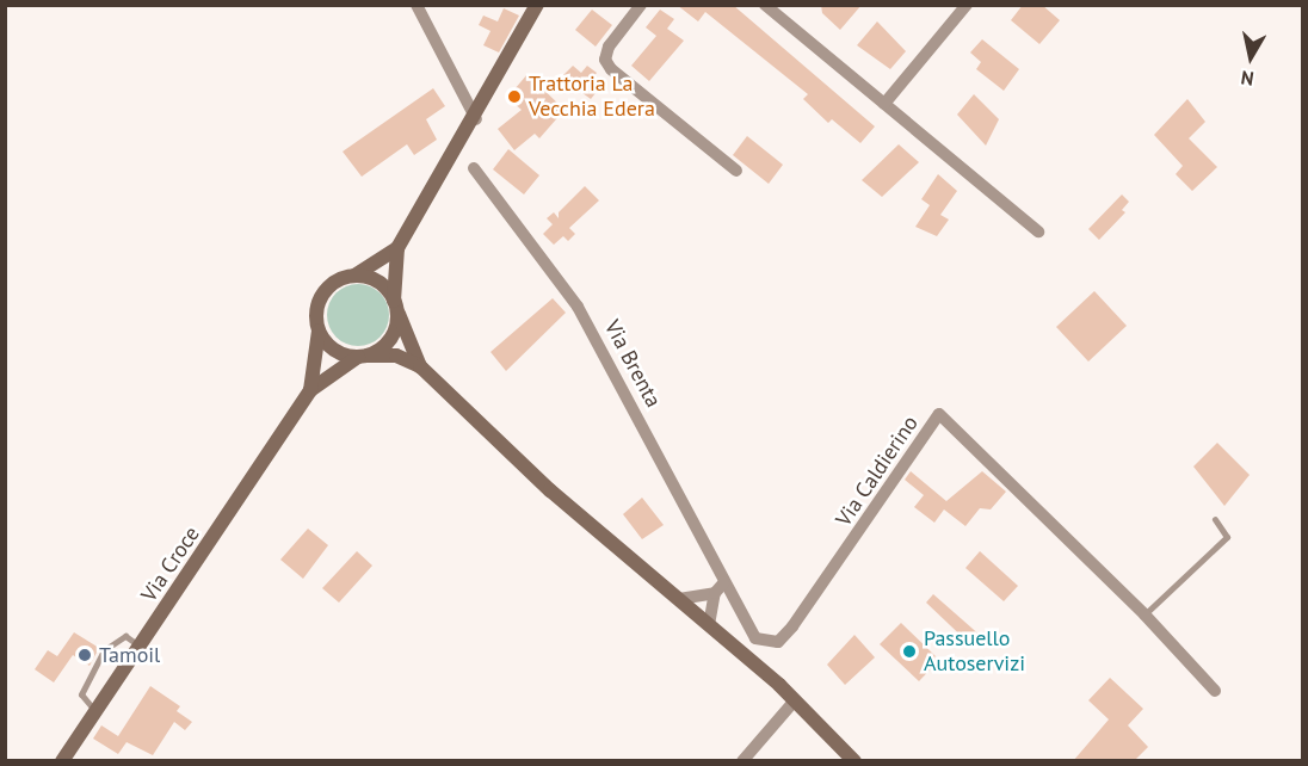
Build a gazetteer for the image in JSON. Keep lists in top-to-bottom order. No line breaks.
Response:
{"streets":{"main road":["Via Croce"],"street":["Via Brenta","Via Caldierino"]},"crossings":[["Via Brenta","Via Caldierino"]],"places":["Trattoria La Vecchia Edera","Passuello Autoservizi","Tamoil"],"north":"bottom"}
